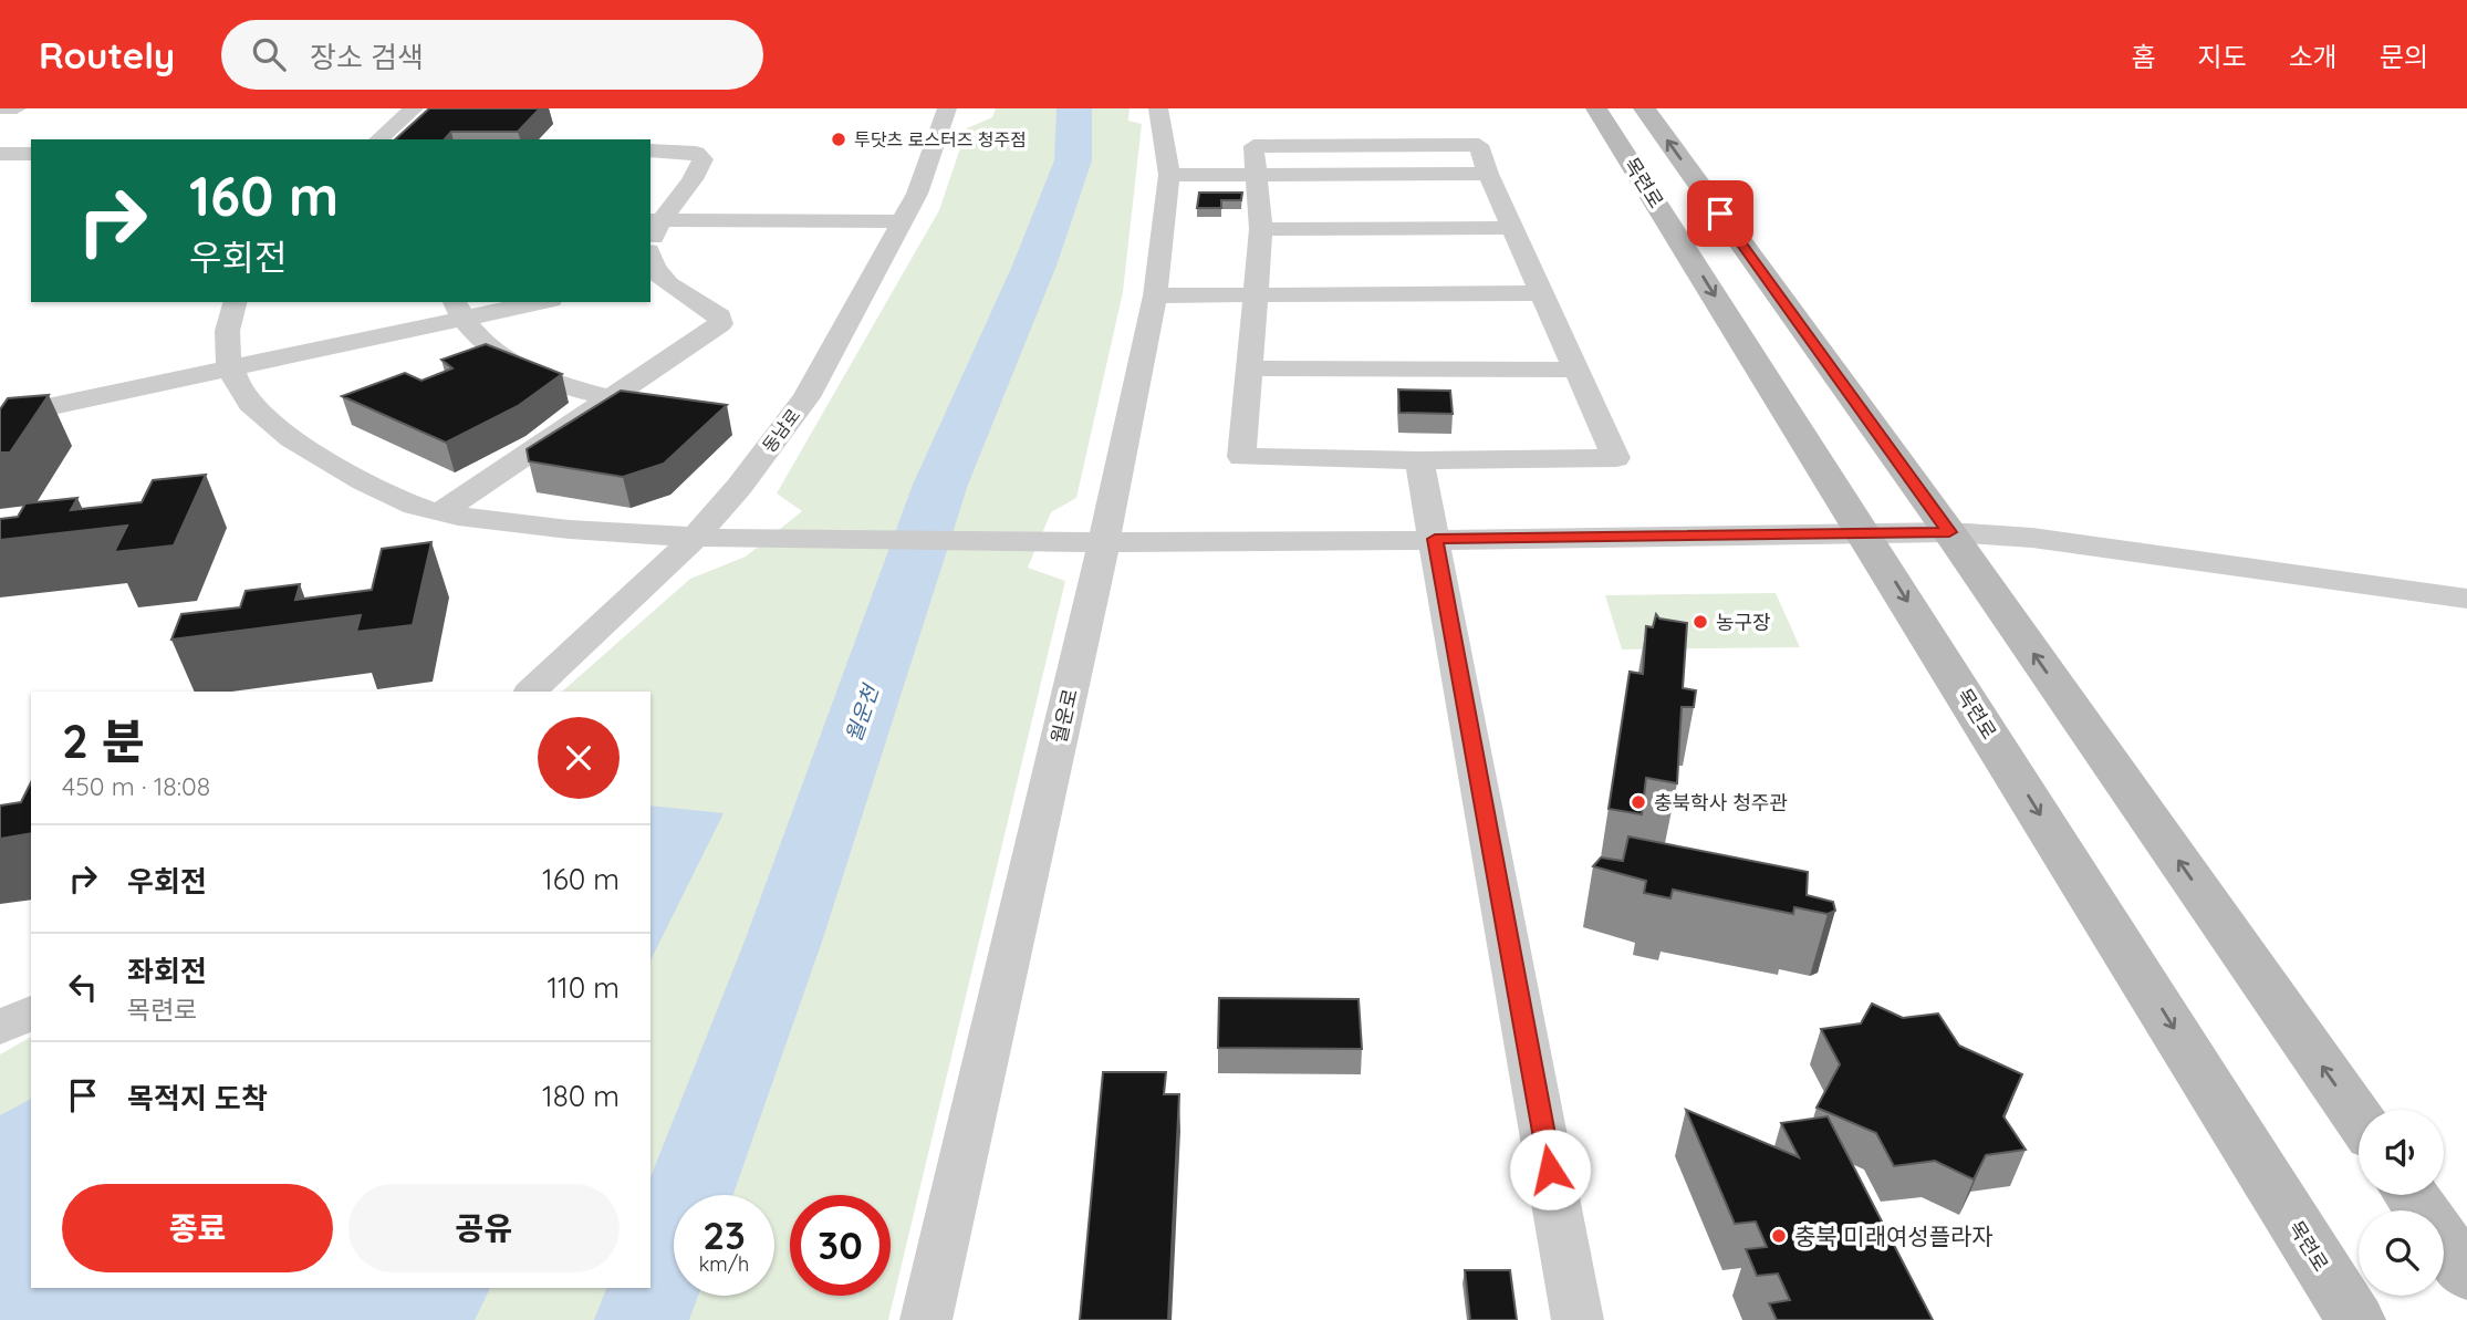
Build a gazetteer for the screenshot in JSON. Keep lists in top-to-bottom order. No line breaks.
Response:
{"streets":{"street":["목련로","동남로","월운로"]},"water":["월운천"],"places":["투닷츠 로스터즈 청주점","농구장","충북학사 청주관","충북 미래여성플라자"],"page":{"header":"Routely","search":"장소 검색","nav":["홈","지도","소개","문의"],"turn":["160 m","우회전"],"heading":["2 분","450 m · 18:08"],"list":[{"name":"우회전","value":"160 m"},{"name":"좌회전","note":"목련로","value":"110 m"},{"name":"목적지 도착","value":"180 m"}],"buttons":["종료","공유"],"speed":"23 km/h","limit":"30"}}
